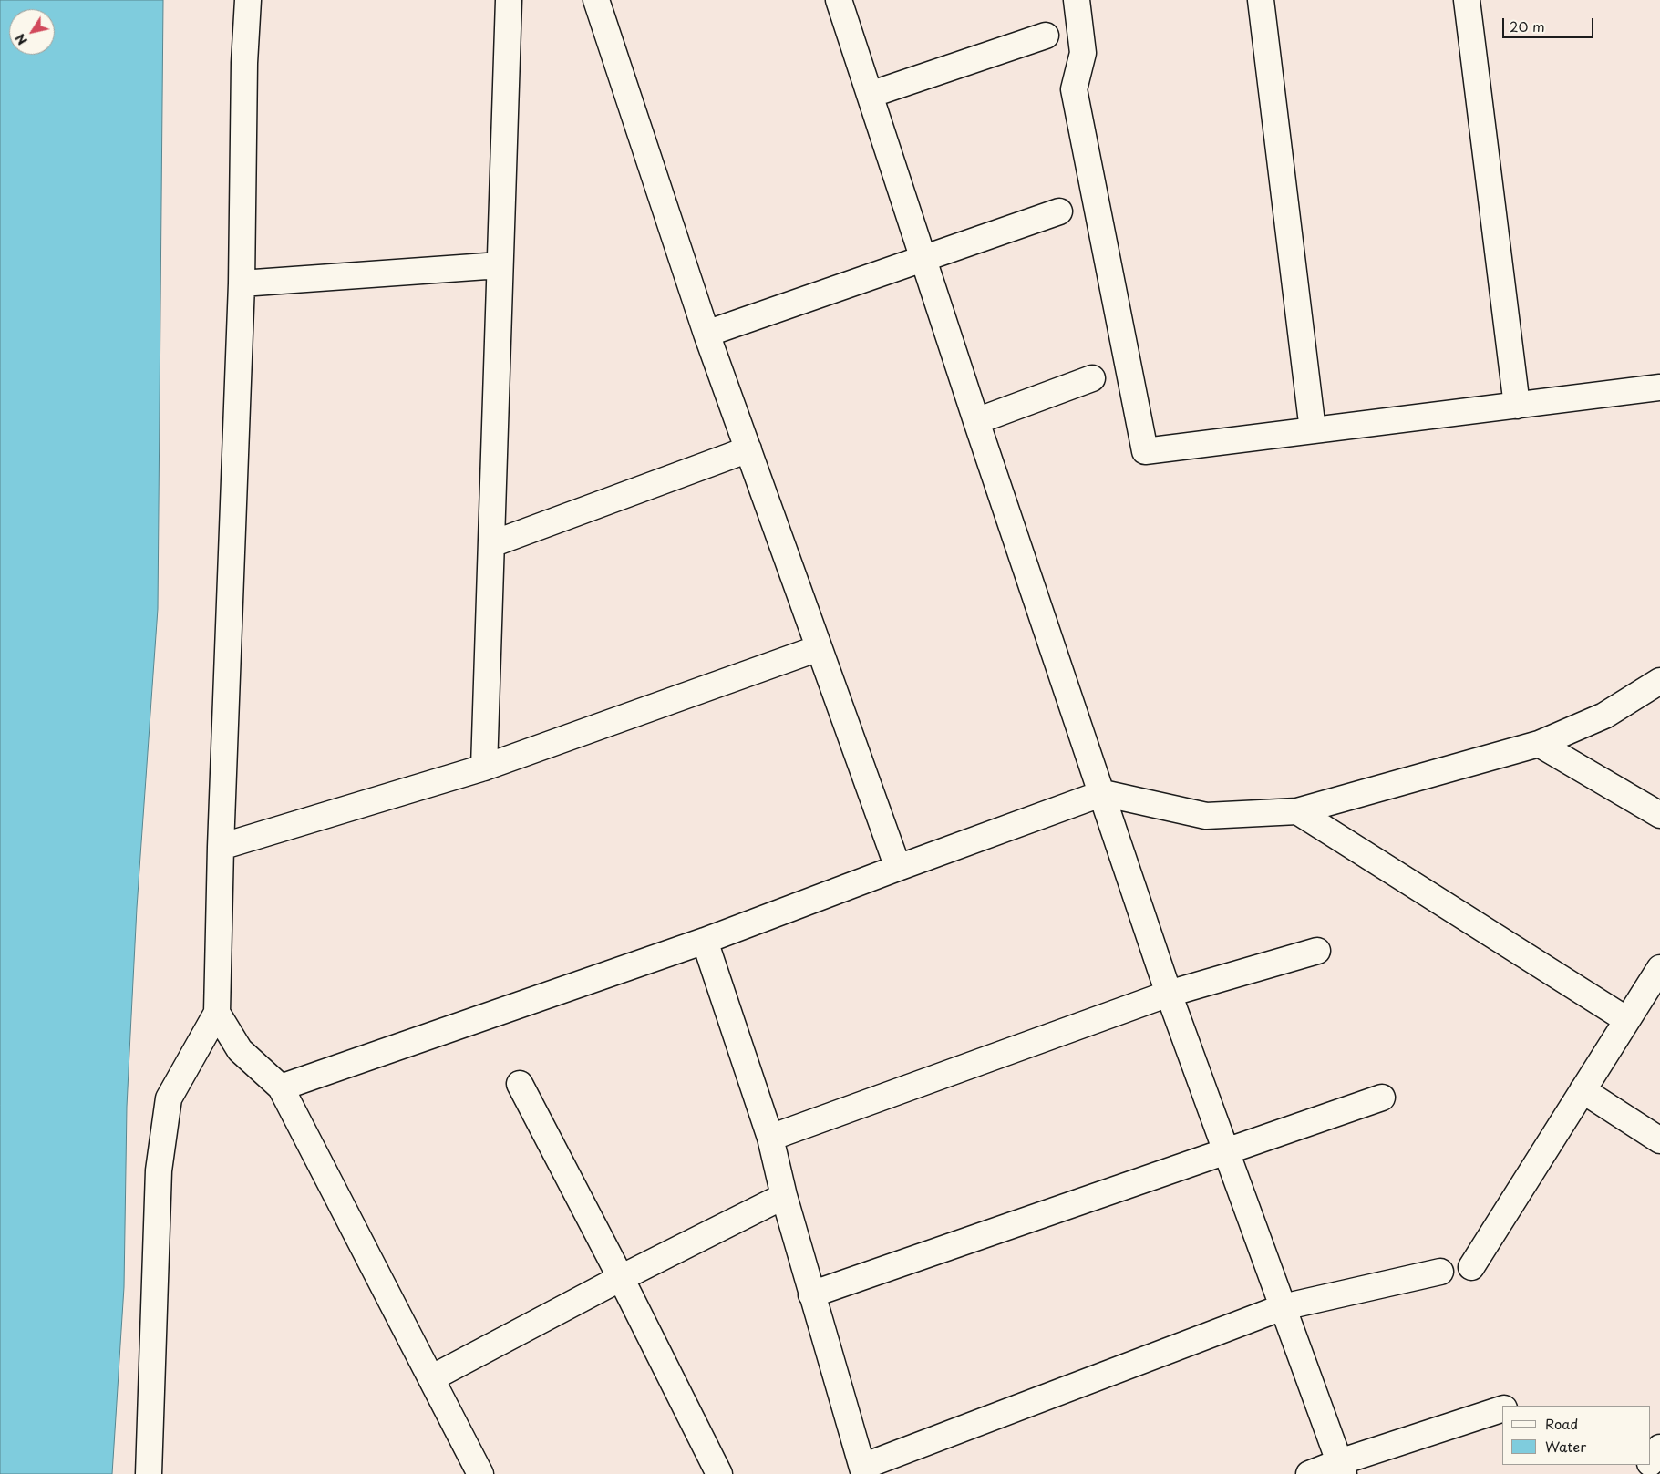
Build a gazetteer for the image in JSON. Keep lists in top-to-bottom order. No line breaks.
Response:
{"legend":["Road","Water"],"scale_bar":"20 m","north":"bottom left"}
